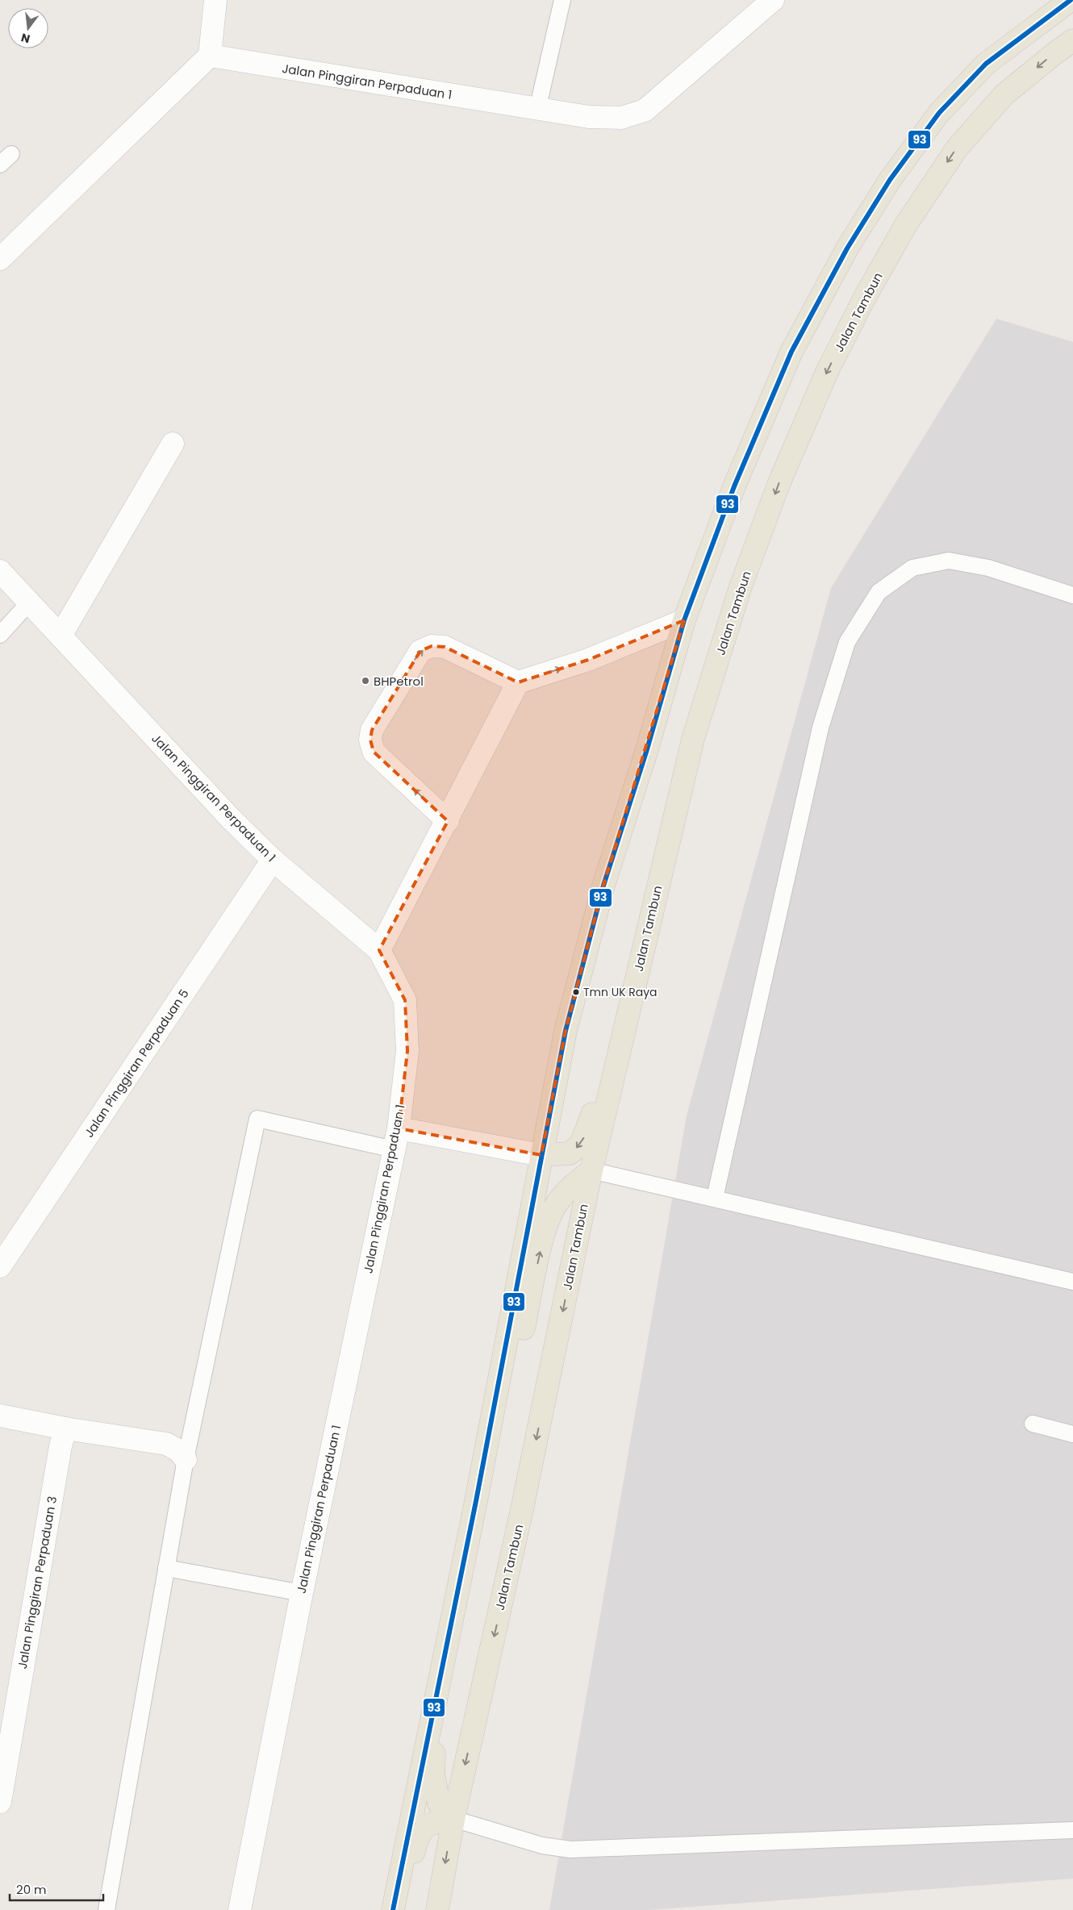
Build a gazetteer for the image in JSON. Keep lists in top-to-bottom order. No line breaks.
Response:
{"streets":{"main road":["Jalan Tambun"],"street":["Jalan Pinggiran Perpaduan 1","Jalan Pinggiran Perpaduan 5","Jalan Pinggiran Perpaduan 3"]},"crossings":[["Jalan Pinggiran Perpaduan 1","Jalan Pinggiran Perpaduan 5"]],"places":["BHPetrol","Tmn UK Raya"],"lines":["transit line 93"],"scale_bar":"20 m","north":"bottom"}
